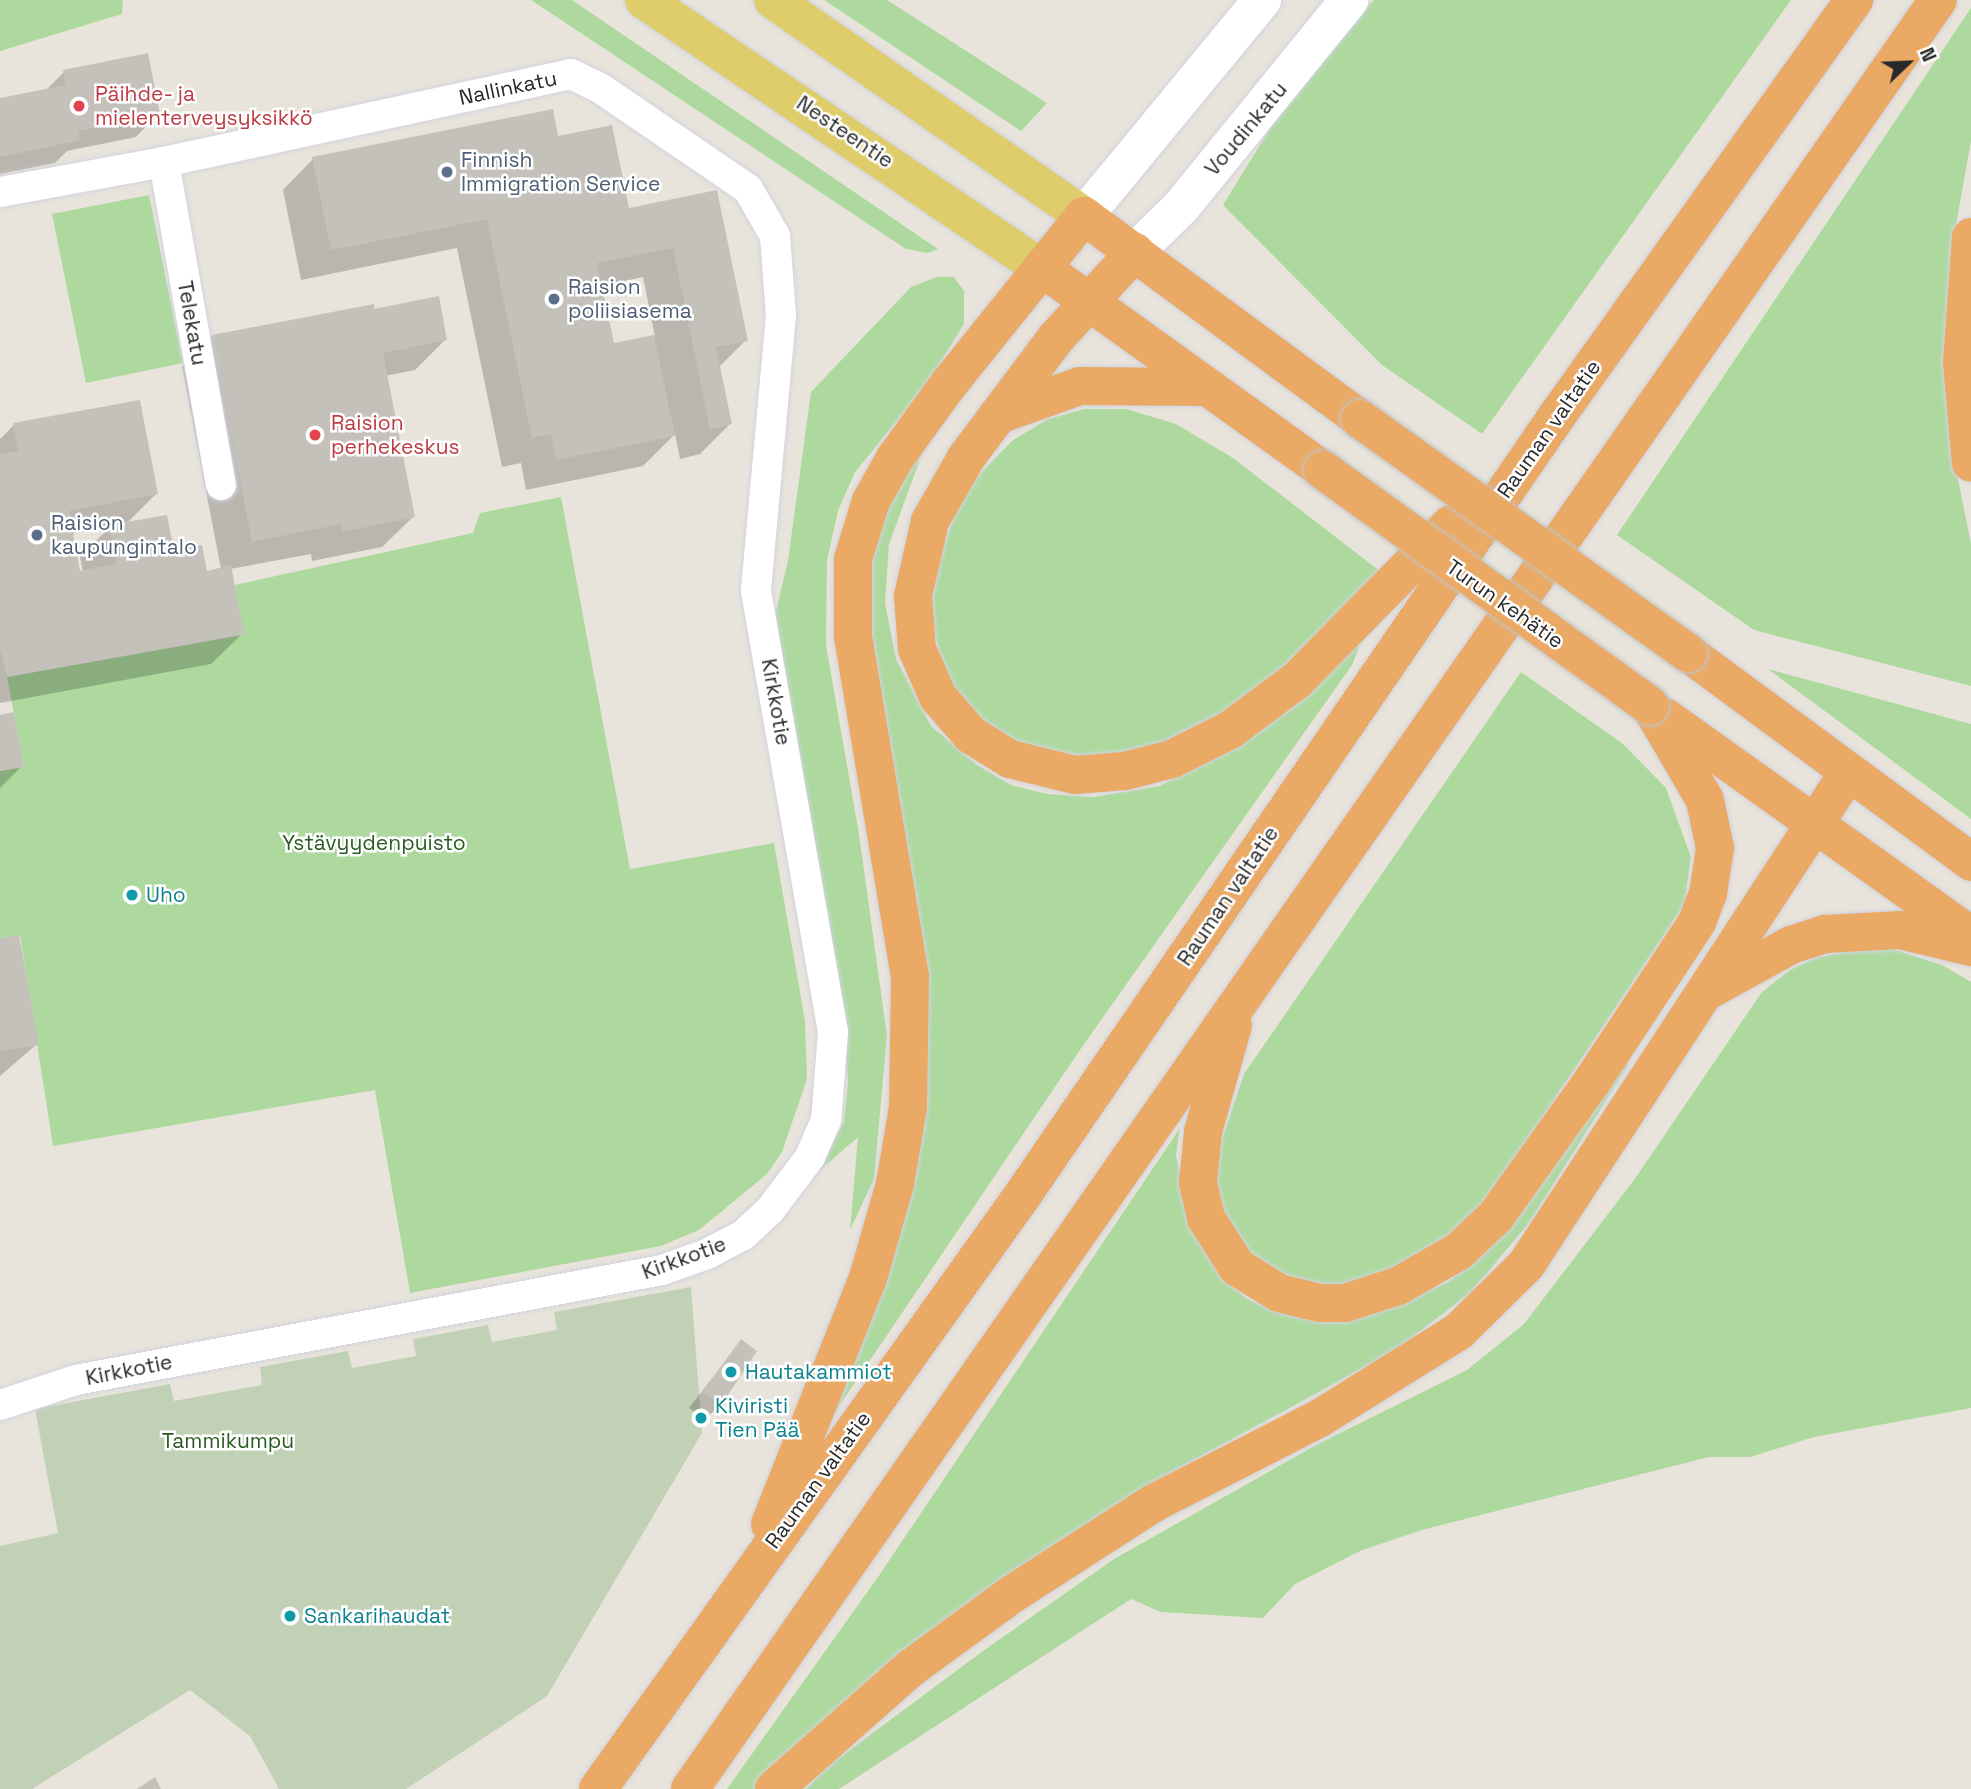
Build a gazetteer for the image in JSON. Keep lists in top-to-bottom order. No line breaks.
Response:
{"streets":{"highway":["Rauman valtatie","Turun kehätie"],"main road":["Voudinkatu","Nesteentie"],"street":["Nallinkatu","Telekatu","Kirkkotie"]},"crossings":[["Nallinkatu","Telekatu"],["Nallinkatu","Kirkkotie"],["Nesteentie","Turun kehätie"]],"parks":["Ystävyydenpuisto","Tammikumpu"],"places":["Päihde- ja mielenterveysyksikkö","Finnish Immigration Service","Raision poliisiasema","Raision perhekeskus","Raision kaupungintalo","Uho","Hautakammiot","Kiviristi Tien Pää","Sankarihaudat"],"north":"top right"}
